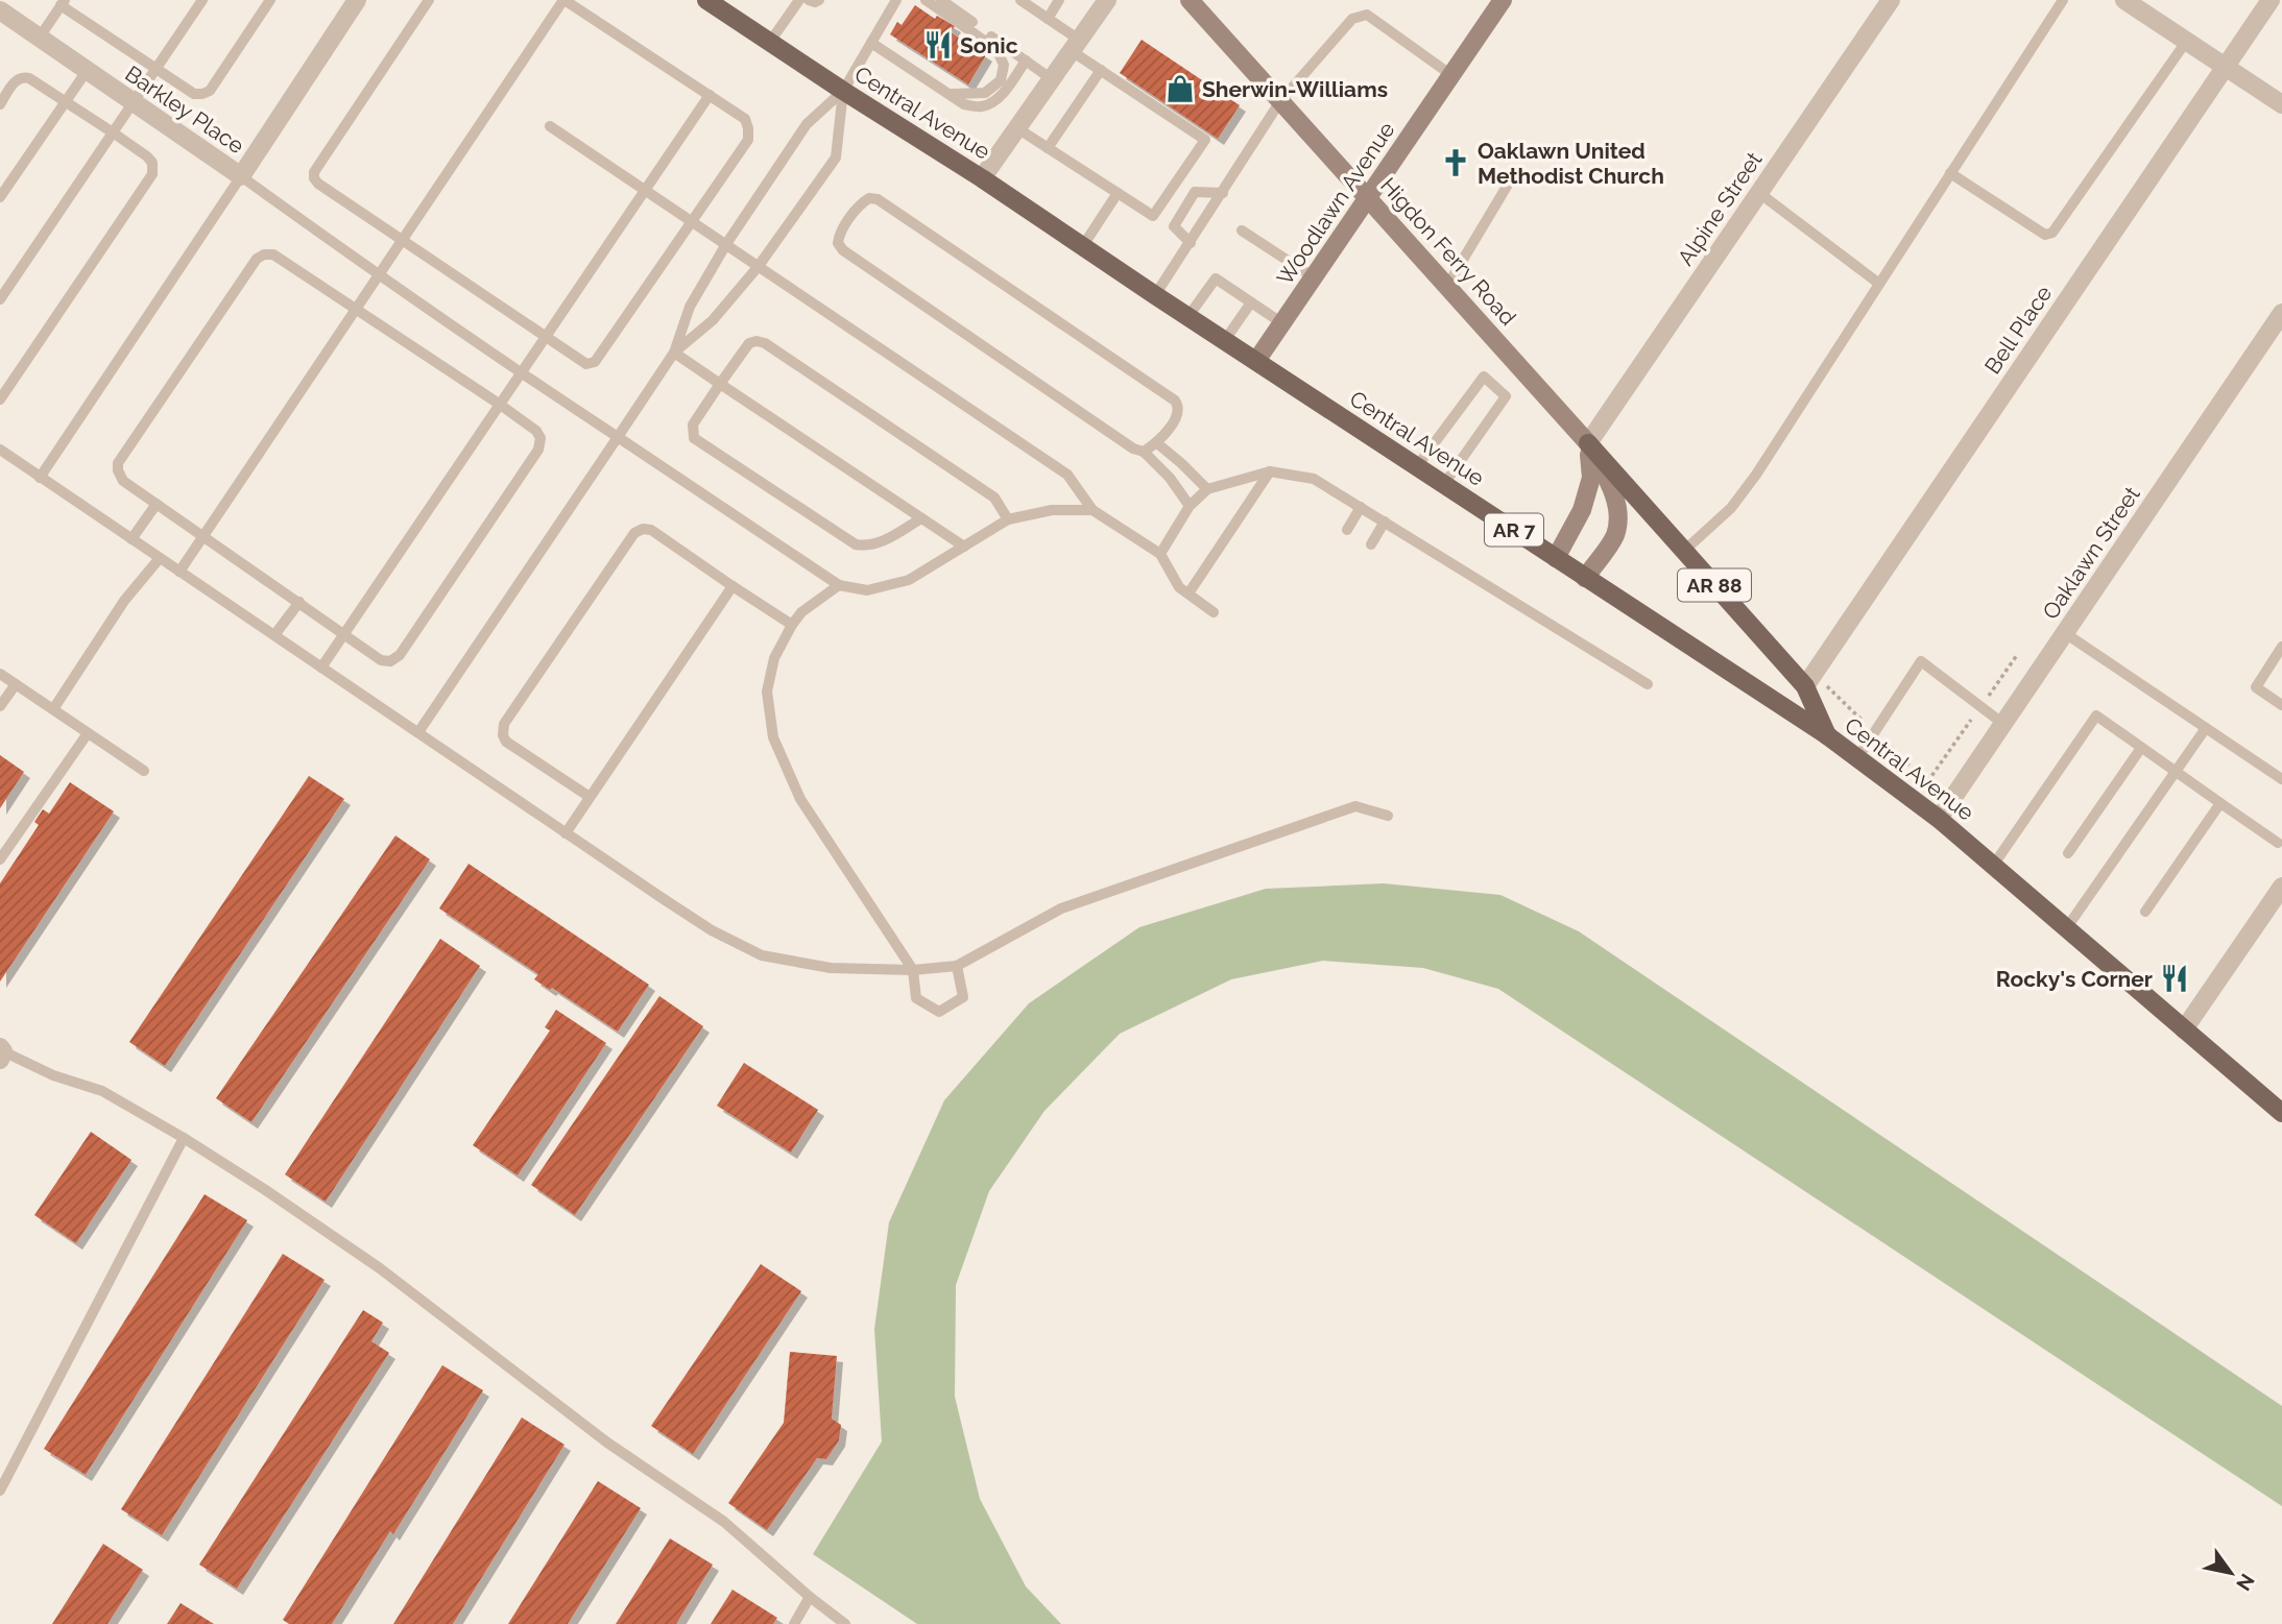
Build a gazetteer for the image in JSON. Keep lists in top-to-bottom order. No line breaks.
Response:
{"streets":{"main road":["Central Avenue","Woodlawn Avenue","Higdon Ferry Road","AR 7","AR 88"],"street":["Barkley Place","Alpine Street","Bell Place","Oaklawn Street"]},"crossings":[["Central Avenue","Woodlawn Avenue"],["Central Avenue","Higdon Ferry Road"],["Central Avenue","Oaklawn Street"],["Central Avenue","AR 88"],["Woodlawn Avenue","Higdon Ferry Road"],["Alpine Street","Higdon Ferry Road"],["Alpine Street","AR 88"],["Higdon Ferry Road","AR 88"],["Bell Place","AR 88"]],"places":{"restaurant":["Sonic","Rocky's Corner"],"shop":["Sherwin-Williams"],"church":["Oaklawn United Methodist Church"]},"north":"bottom right"}
